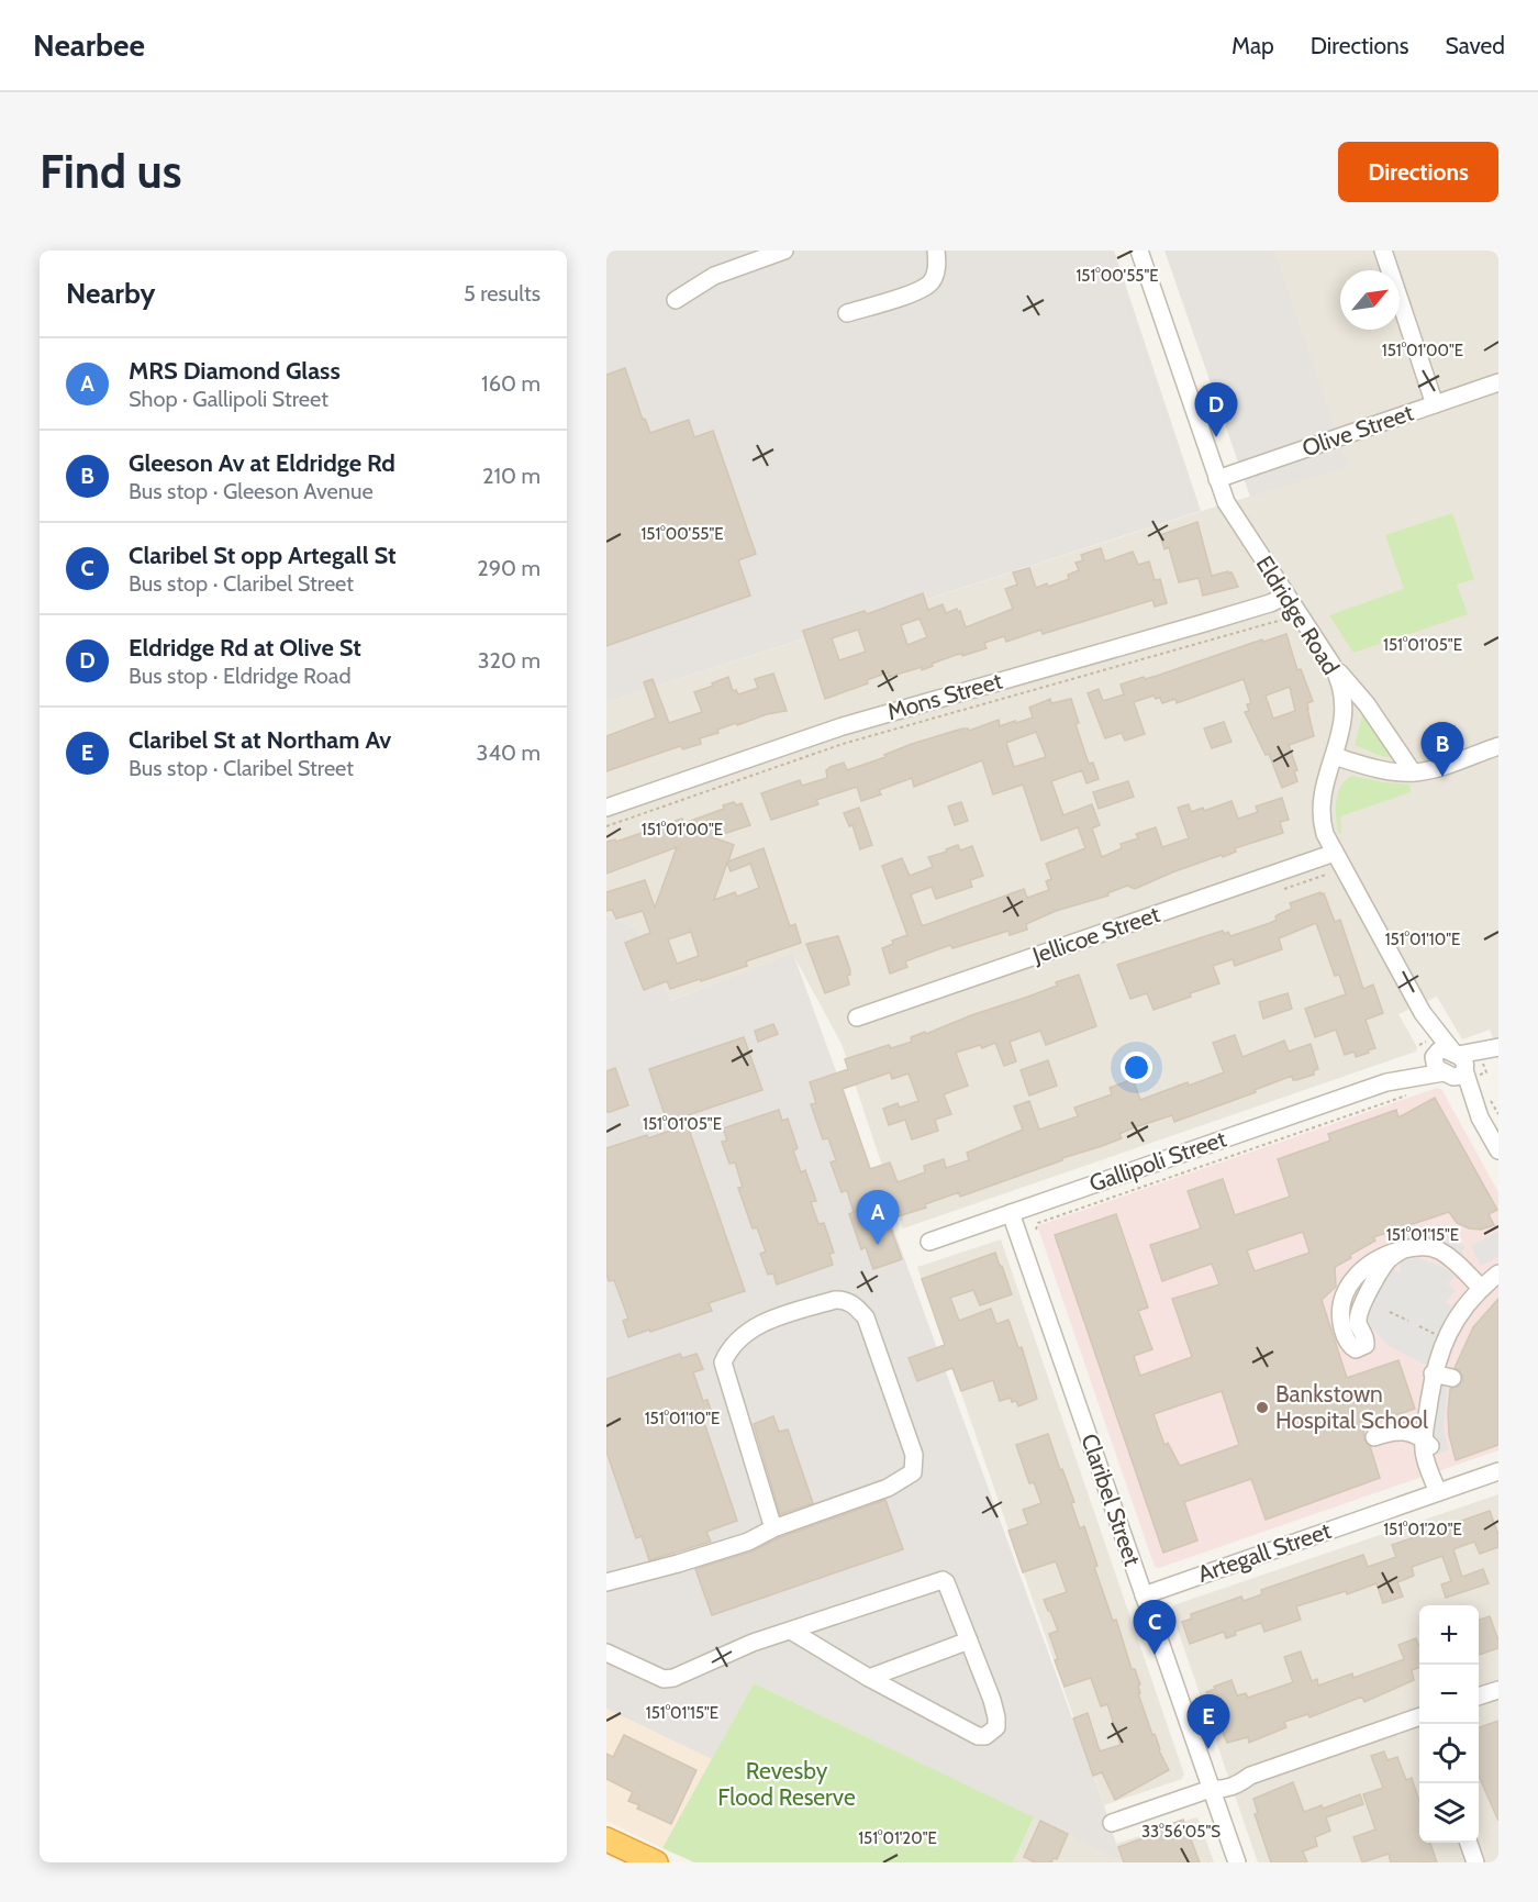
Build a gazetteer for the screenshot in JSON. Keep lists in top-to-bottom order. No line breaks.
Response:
{"streets":{"street":["Olive Street","Eldridge Road","Mons Street","Jellicoe Street","Gallipoli Street","Claribel Street","Artegall Street"]},"crossings":[["Olive Street","Eldridge Road"],["Eldridge Road","Mons Street"],["Eldridge Road","Jellicoe Street"],["Eldridge Road","Gallipoli Street"],["Gallipoli Street","Claribel Street"],["Claribel Street","Artegall Street"]],"parks":["Revesby Flood Reserve"],"places":["Bankstown Hospital School"],"north":"top right","page":{"header":"Nearbee","nav":["Map","Directions","Saved"],"buttons":"Directions","title":"Find us","heading":["Nearby","5 results"],"list":[{"mark":"A","name":"MRS Diamond Glass","note":"Shop · Gallipoli Street","value":"160 m"},{"mark":"B","name":"Gleeson Av at Eldridge Rd","note":"Bus stop · Gleeson Avenue","value":"210 m"},{"mark":"C","name":"Claribel St opp Artegall St","note":"Bus stop · Claribel Street","value":"290 m"},{"mark":"D","name":"Eldridge Rd at Olive St","note":"Bus stop · Eldridge Road","value":"320 m"},{"mark":"E","name":"Claribel St at Northam Av","note":"Bus stop · Claribel Street","value":"340 m"}],"pins":["D","B","A","C","E"],"map_buttons":["+","−"]},"coordinates":["151°00'55\"E","151°01'00\"E","151°01'05\"E","151°01'10\"E","151°01'15\"E","151°01'20\"E","33°56'05\"S"]}
